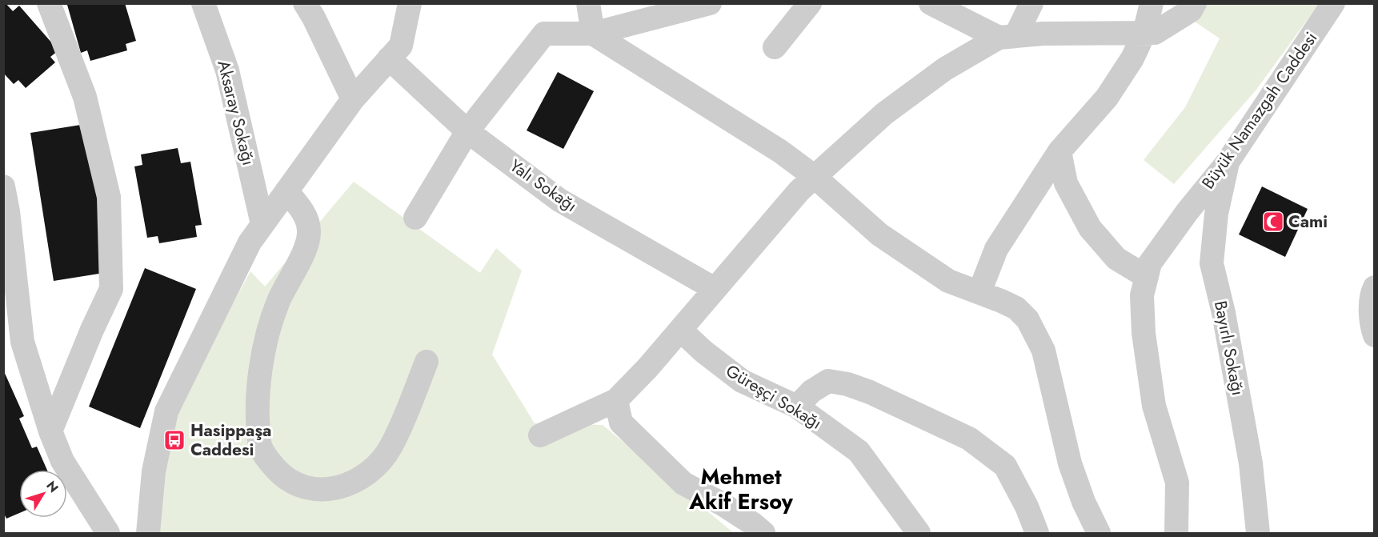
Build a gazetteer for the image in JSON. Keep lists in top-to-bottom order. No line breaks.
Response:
{"streets":{"street":["Büyük Namazgah Caddesi","Aksaray Sokağı","Yalı Sokağı","Bayırlı Sokağı","Güreşçi Sokağı"]},"crossings":[["Büyük Namazgah Caddesi","Bayırlı Sokağı"]],"districts":["Mehmet Akif Ersoy"],"places":{"mosque":["Cami"],"bus stop":["Hasippaşa Caddesi"]},"north":"top right"}
